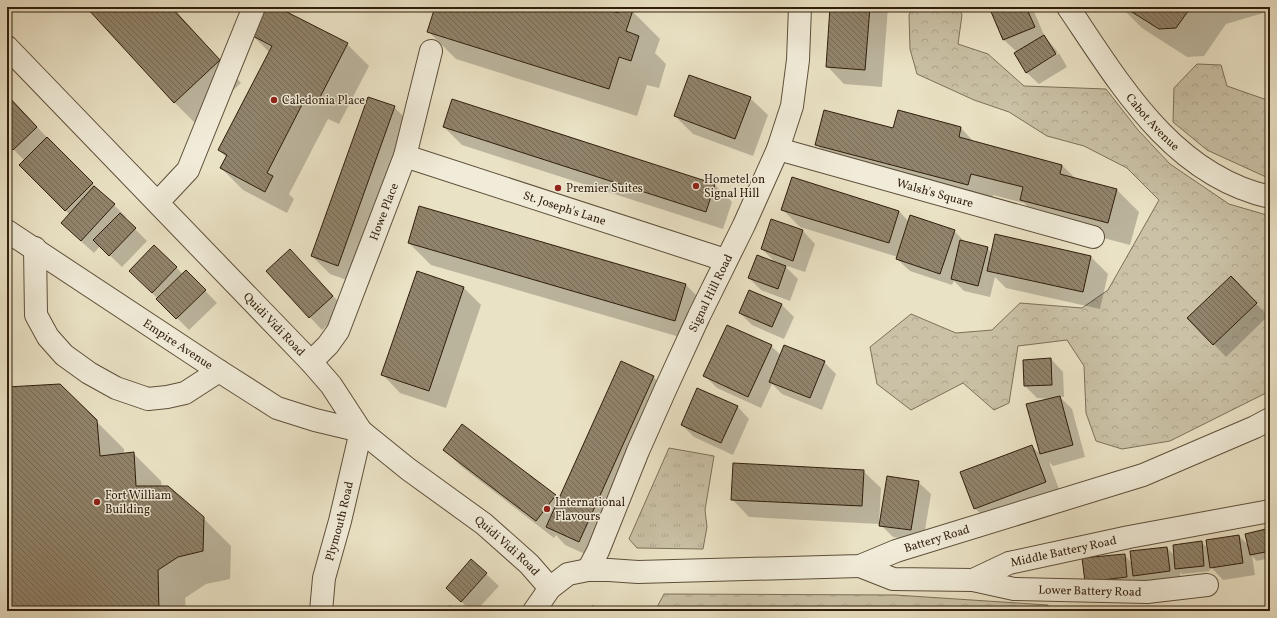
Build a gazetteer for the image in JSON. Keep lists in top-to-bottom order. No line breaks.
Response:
{"streets":{"street":["Cabot Avenue","Walsh's Square","St. Joseph's Lane","Howe Place","Signal Hill Road","Quidi Vidi Road","Empire Avenue","Plymouth Road","Battery Road","Middle Battery Road","Lower Battery Road"]},"crossings":[["Walsh's Square","Signal Hill Road"],["St. Joseph's Lane","Howe Place"],["St. Joseph's Lane","Signal Hill Road"],["Howe Place","Quidi Vidi Road"],["Signal Hill Road","Battery Road"],["Quidi Vidi Road","Empire Avenue"],["Quidi Vidi Road","Plymouth Road"],["Quidi Vidi Road","Battery Road"],["Empire Avenue","Plymouth Road"],["Battery Road","Middle Battery Road"],["Middle Battery Road","Lower Battery Road"]],"places":["Caledonia Place","Hometel on Signal Hill","Premier Suites","Fort William Building","International Flavours"]}
